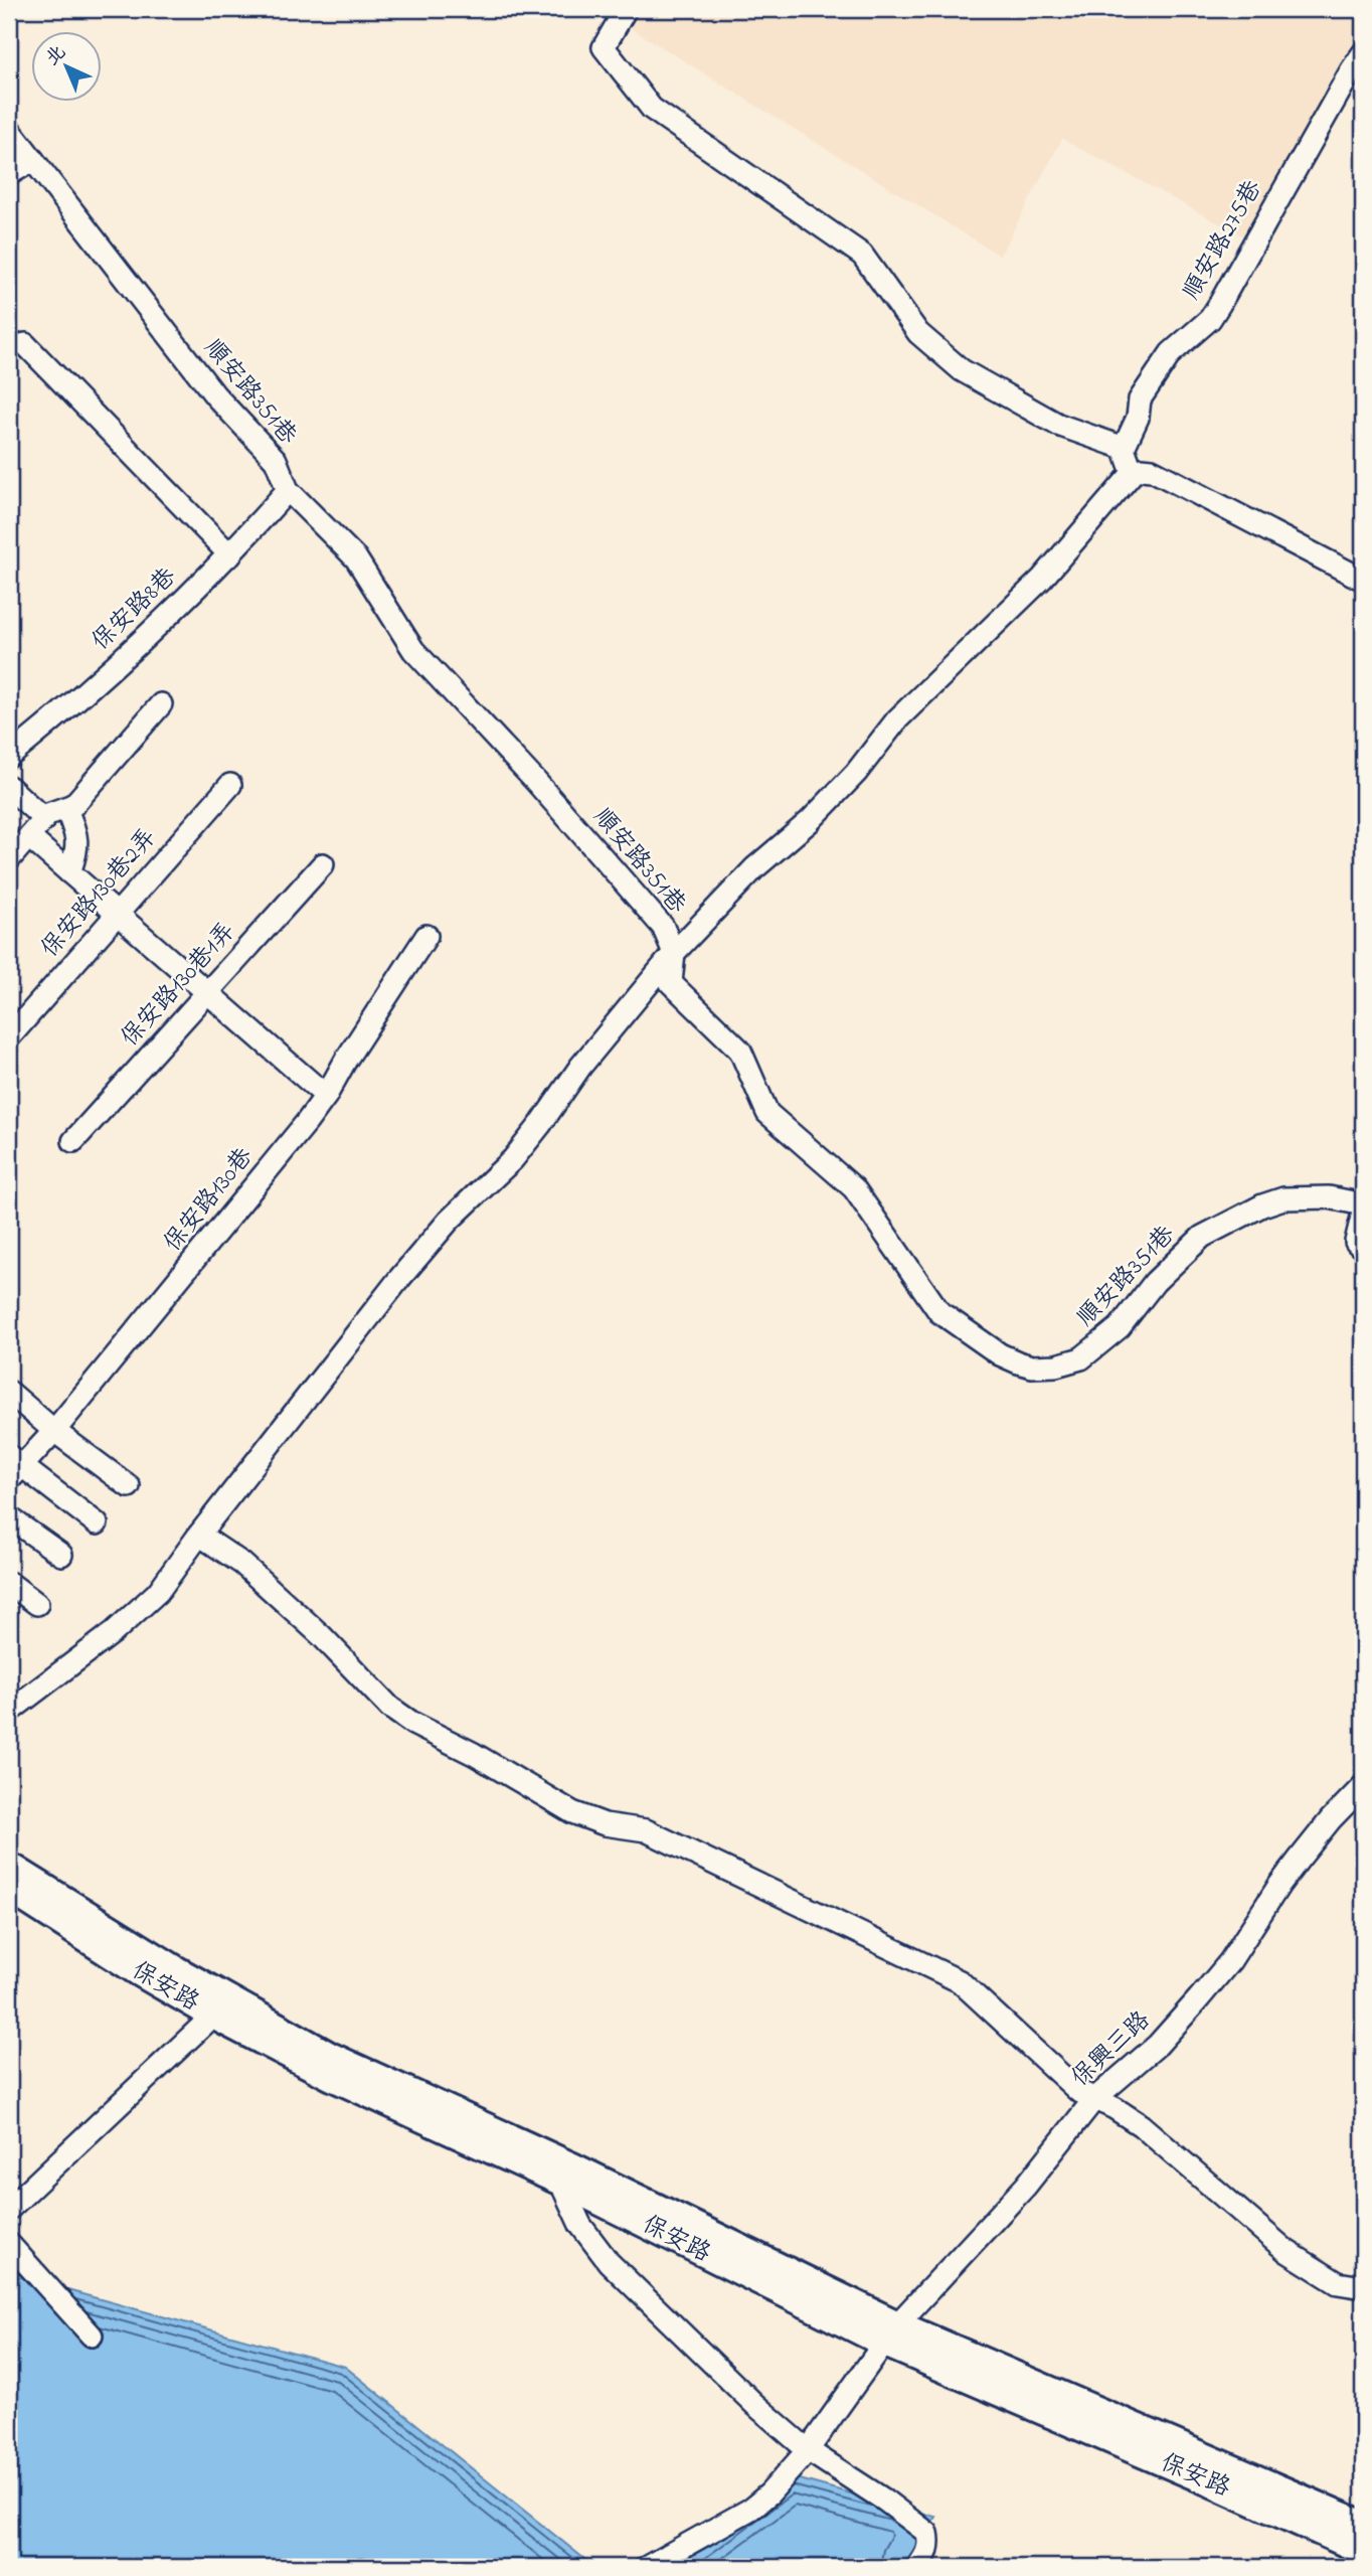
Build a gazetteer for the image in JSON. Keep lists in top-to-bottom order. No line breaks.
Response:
{"streets":{"main road":["保安路"],"street":["順安路275巷","順安路351巷","保安路8巷","保安路130巷2弄","保安路130巷1弄","保安路130巷","保興三路"]},"crossings":[["順安路351巷","保安路8巷"],["保安路","保興三路"]],"north":"top left"}
